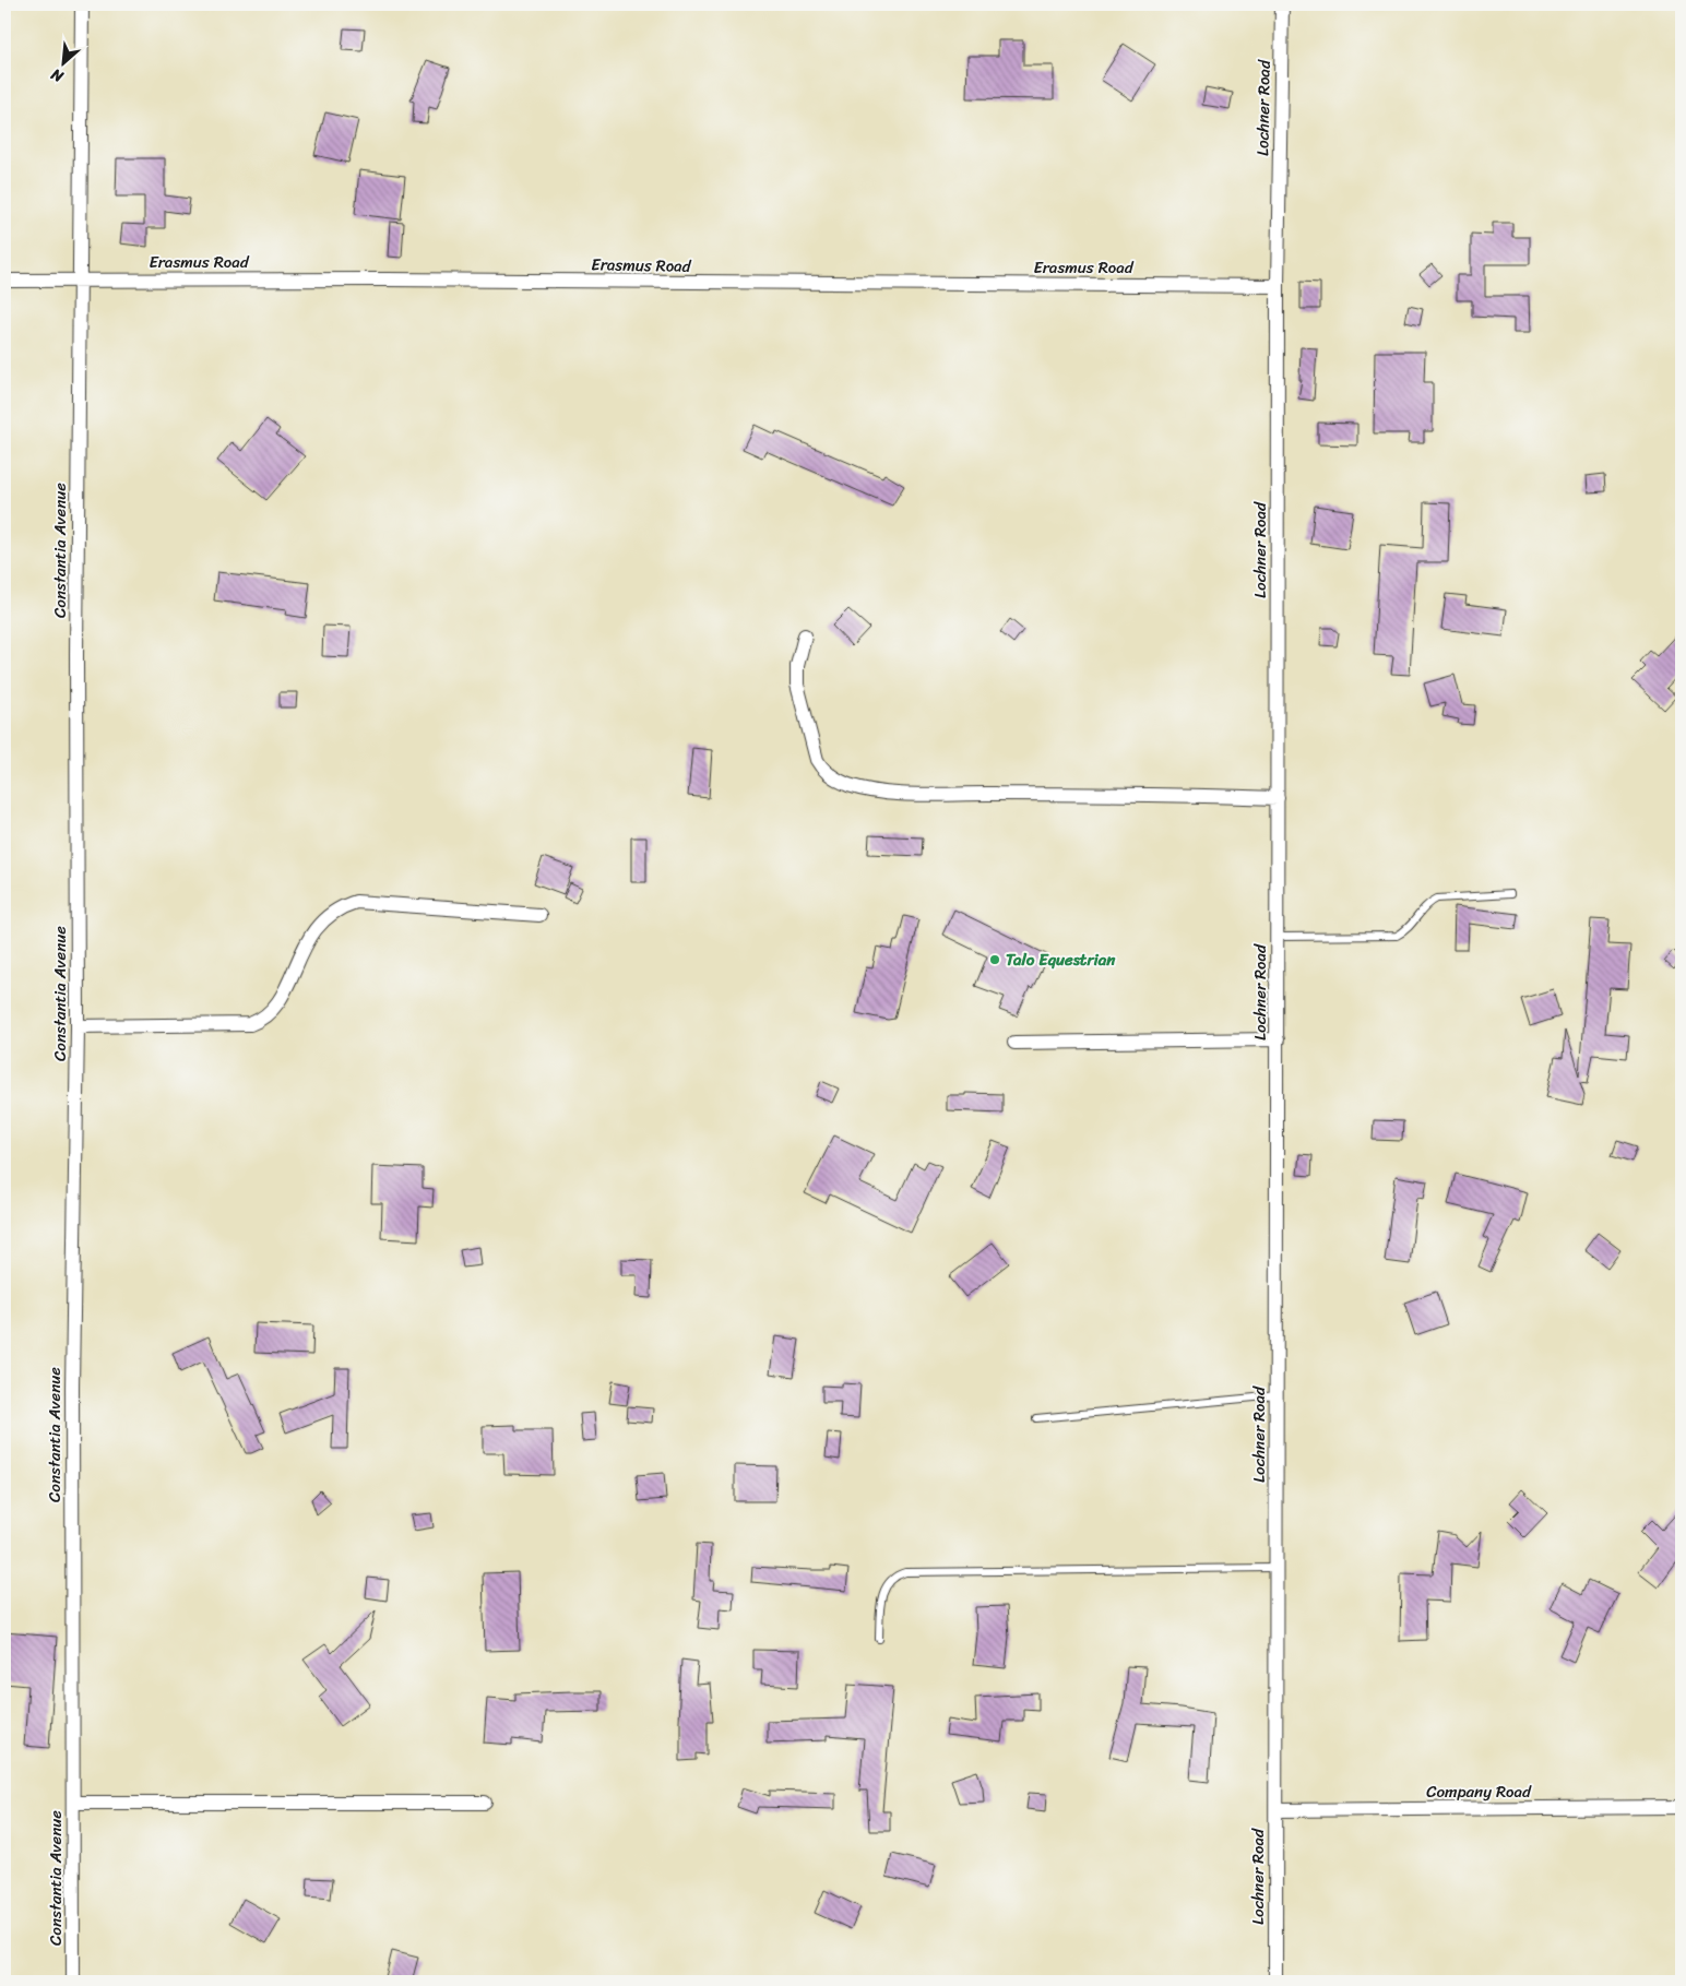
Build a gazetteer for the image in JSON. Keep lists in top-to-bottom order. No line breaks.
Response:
{"streets":{"street":["Lochner Road","Erasmus Road","Constantia Avenue","Company Road"]},"crossings":[["Lochner Road","Erasmus Road"],["Lochner Road","Company Road"],["Erasmus Road","Constantia Avenue"]],"places":["Talo Equestrian"],"north":"bottom left"}
